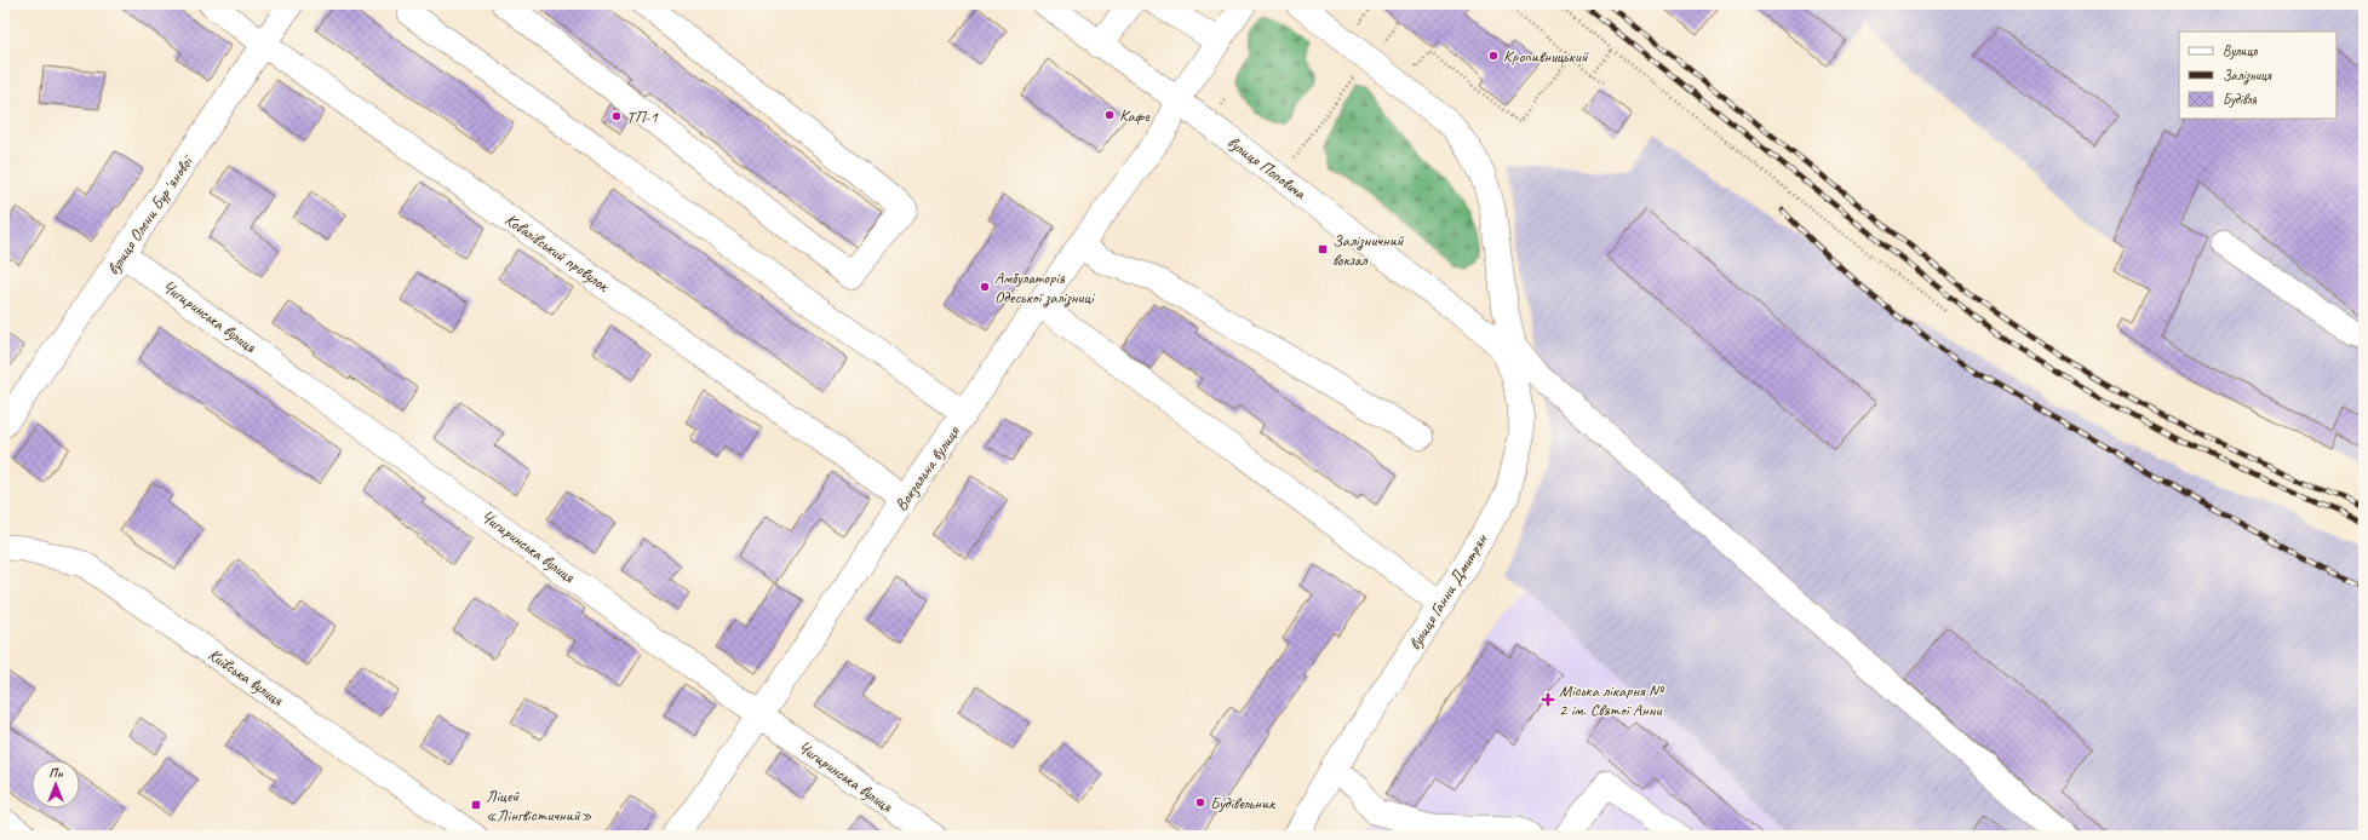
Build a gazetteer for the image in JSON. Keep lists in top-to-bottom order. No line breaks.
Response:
{"streets":{"street":["вулиця Поповича","вулиця Олени Бурʼянової","Ковалівський провулок","Чигиринська вулиця","Вокзальна вулиця","вулиця Ганни Дмитрян","Київська вулиця"]},"crossings":[["вулиця Поповича","Вокзальна вулиця"],["вулиця Поповича","вулиця Ганни Дмитрян"],["вулиця Олени Бурʼянової","Ковалівський провулок"],["вулиця Олени Бурʼянової","Чигиринська вулиця"],["Ковалівський провулок","Вокзальна вулиця"],["Чигиринська вулиця","Вокзальна вулиця"]],"places":{"other":["Кропивницький","Кафе","ТП-1","Амбулаторія Одеської залізниці","Будівельник"],"transit":["Залізничний вокзал","Ліцей «Лінгвістичний»"],"health":["Міська лікарня № 2 ім. Святої Анни"]},"legend":["Вулиця","Залізниця","Будівля"],"north":"top"}
